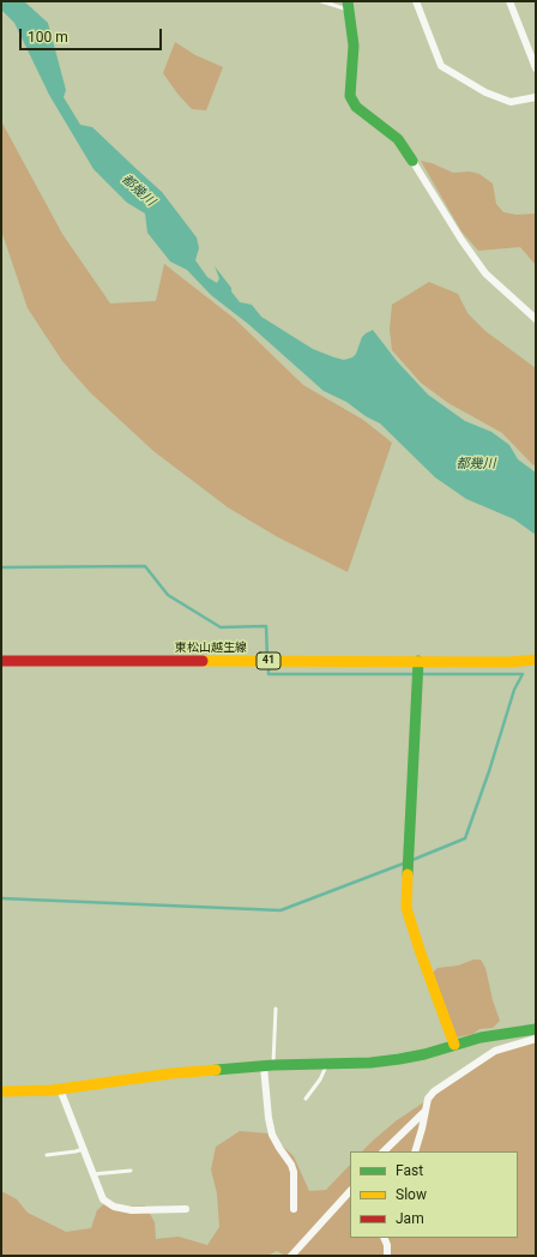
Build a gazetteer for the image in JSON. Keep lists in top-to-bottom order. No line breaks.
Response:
{"streets":{"street":["東松山越生線","41"]},"water":["都幾川"],"legend":["Fast","Slow","Jam"],"scale_bar":"100 m"}
